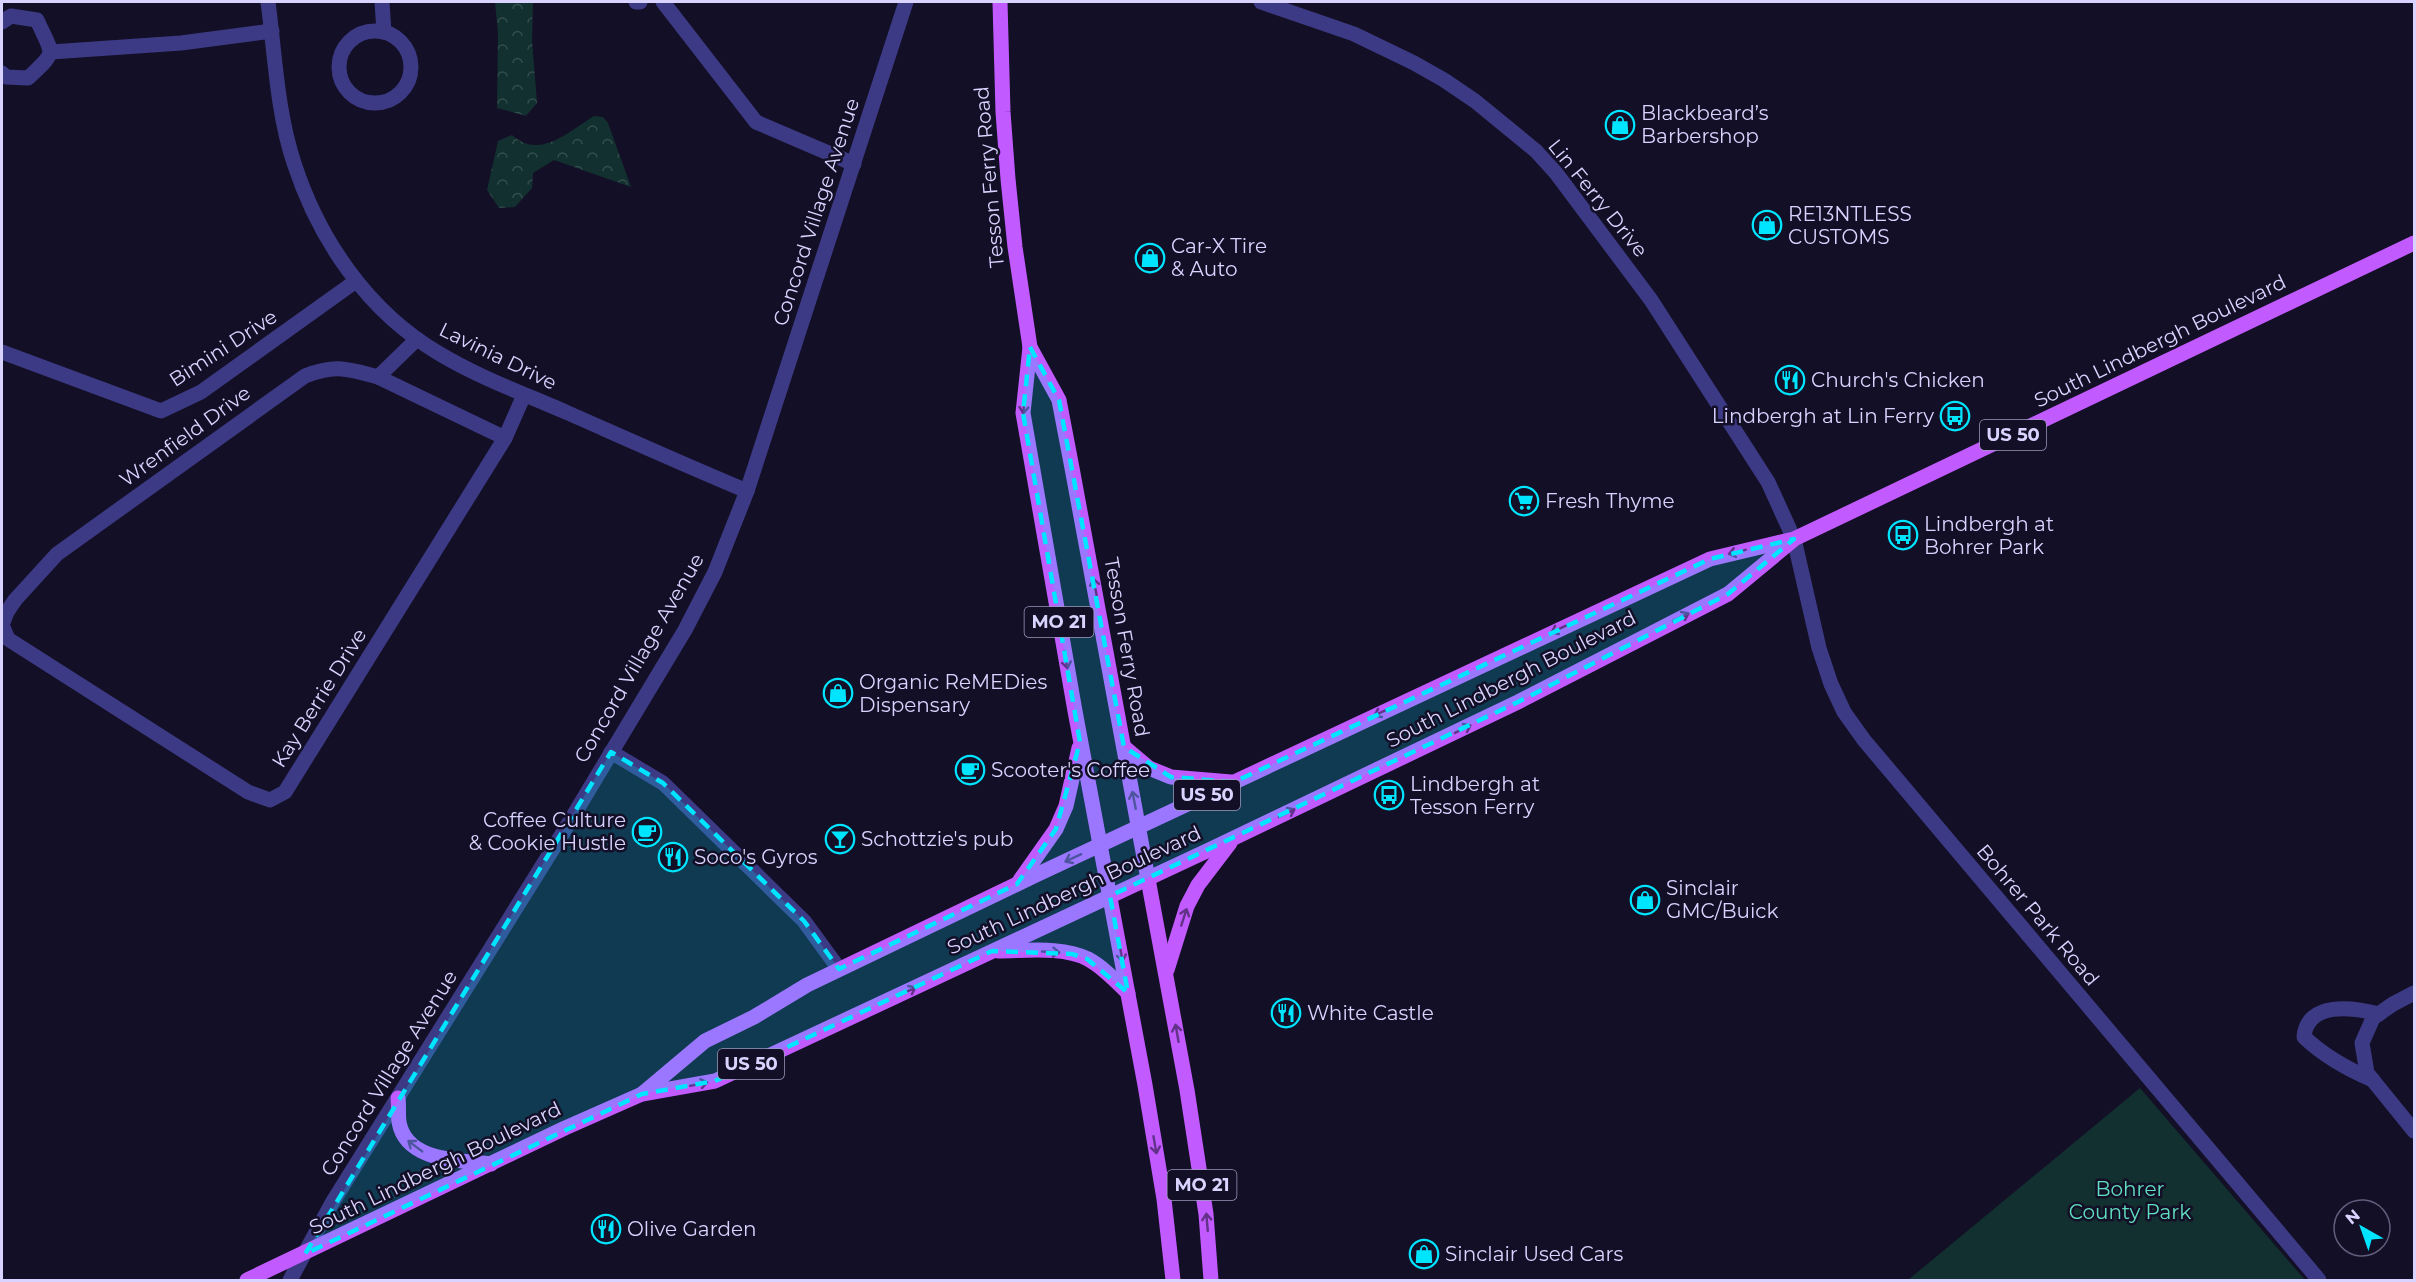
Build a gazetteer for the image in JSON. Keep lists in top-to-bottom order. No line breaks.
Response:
{"streets":{"main road":["Tesson Ferry Road","South Lindbergh Boulevard","US 50","MO 21"],"street":["Lin Ferry Drive","Concord Village Avenue","Bimini Drive","Lavinia Drive","Wrenfield Drive","Kay Berrie Drive","Bohrer Park Road"]},"crossings":[["Tesson Ferry Road","South Lindbergh Boulevard"],["Lin Ferry Drive","South Lindbergh Boulevard"],["Lin Ferry Drive","Bohrer Park Road"],["Concord Village Avenue","South Lindbergh Boulevard"],["Concord Village Avenue","Lavinia Drive"],["South Lindbergh Boulevard","Bohrer Park Road"],["Bimini Drive","Lavinia Drive"],["Lavinia Drive","Kay Berrie Drive"],["Wrenfield Drive","Kay Berrie Drive"]],"parks":["Bohrer County Park"],"places":{"shop":["Blackbeard’s Barbershop","RE13NTLESS CUSTOMS","Car-X Tire & Auto","Organic ReMEDies Dispensary","Sinclair GMC/Buick","Sinclair Used Cars"],"restaurant":["Church's Chicken","Soco's Gyros","White Castle","Olive Garden"],"bus stop":["Lindbergh at Lin Ferry","Lindbergh at Bohrer Park","Lindbergh at Tesson Ferry"],"supermarket":["Fresh Thyme"],"cafe":["Scooter's Coffee","Coffee Culture & Cookie Hustle"],"bar":["Schottzie's pub"]},"north":"top left"}
